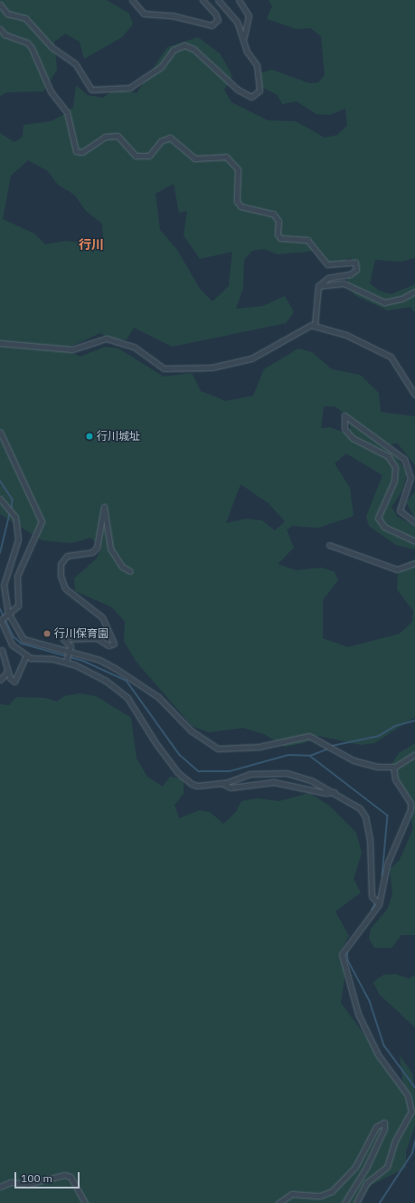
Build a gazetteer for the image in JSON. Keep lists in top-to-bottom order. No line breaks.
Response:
{"districts":["行川"],"places":["行川城址","行川保育園"],"scale_bar":"100 m"}
